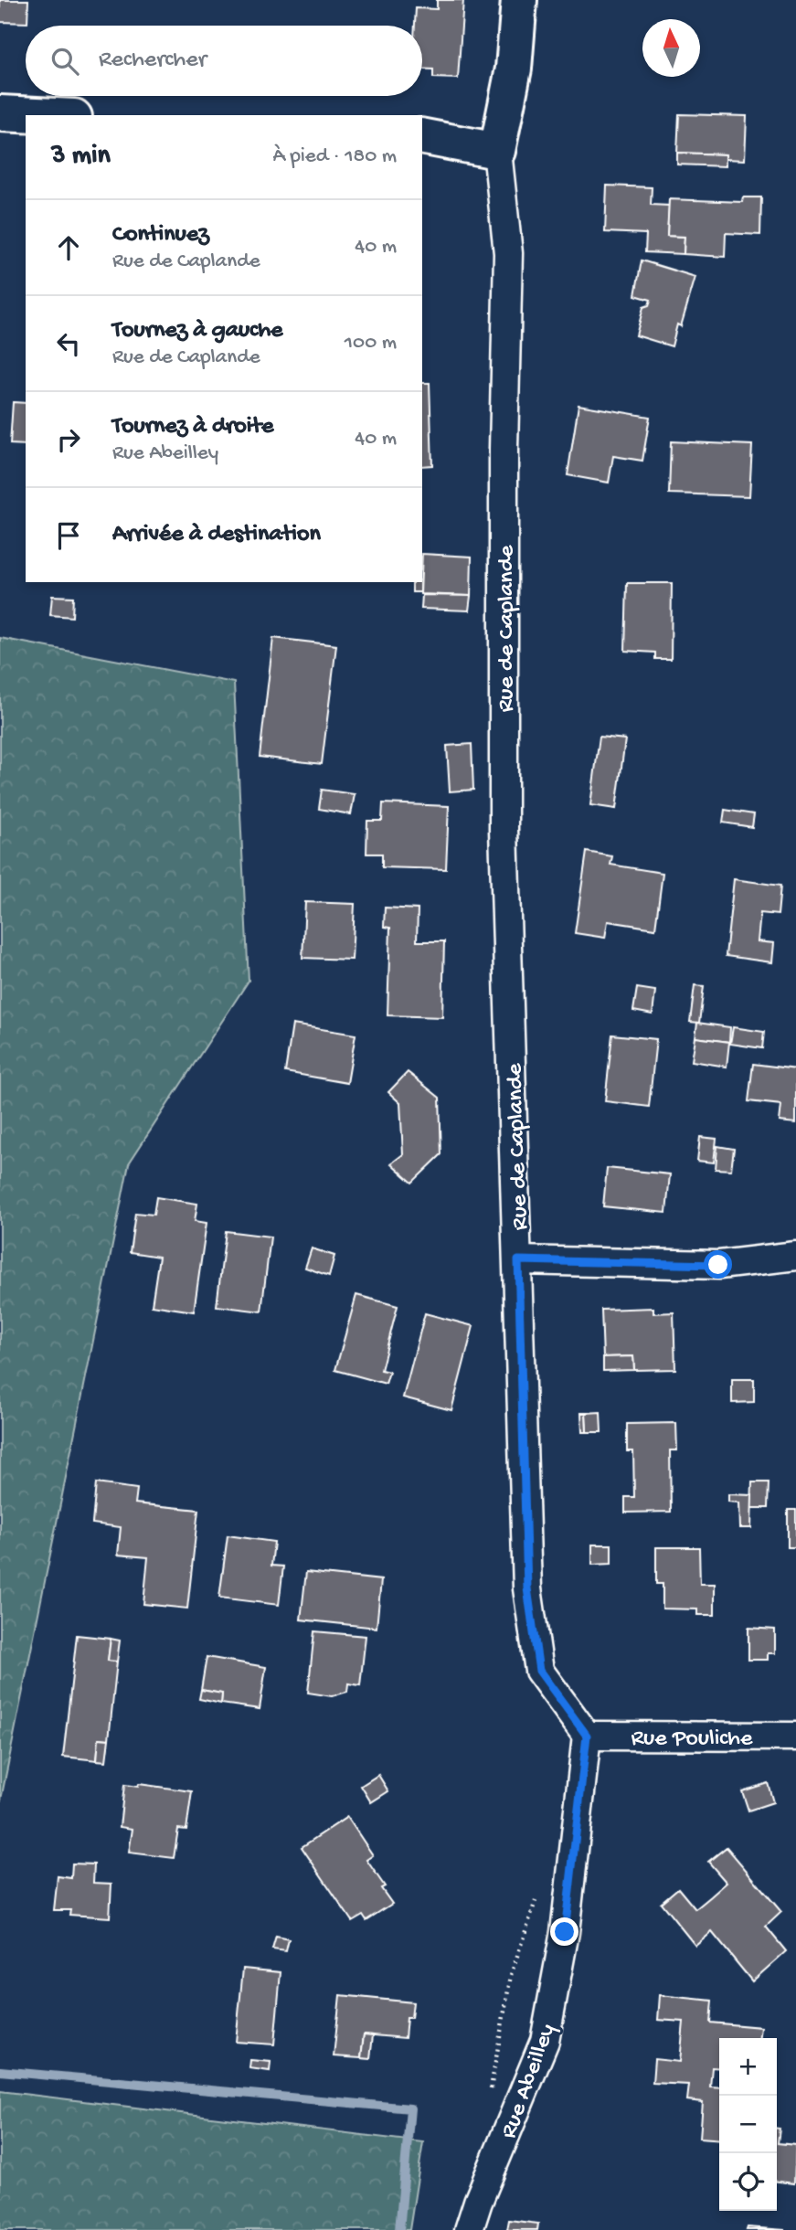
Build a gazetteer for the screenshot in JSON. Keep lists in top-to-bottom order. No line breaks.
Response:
{"streets":{"main road":["Rue de Caplande"],"street":["Rue Pouliche","Rue Abeilley"]},"crossings":[["Rue de Caplande","Rue Pouliche"],["Rue de Caplande","Rue Abeilley"],["Rue Pouliche","Rue Abeilley"]],"north":"top","page":{"search":"Rechercher","heading":["3 min","À pied · 180 m"],"list":[["Continuez","Rue de Caplande","40 m"],["Tournez à gauche","Rue de Caplande","100 m"],["Tournez à droite","Rue Abeilley","40 m"],"Arrivée à destination"],"map_buttons":["+","−"]}}
